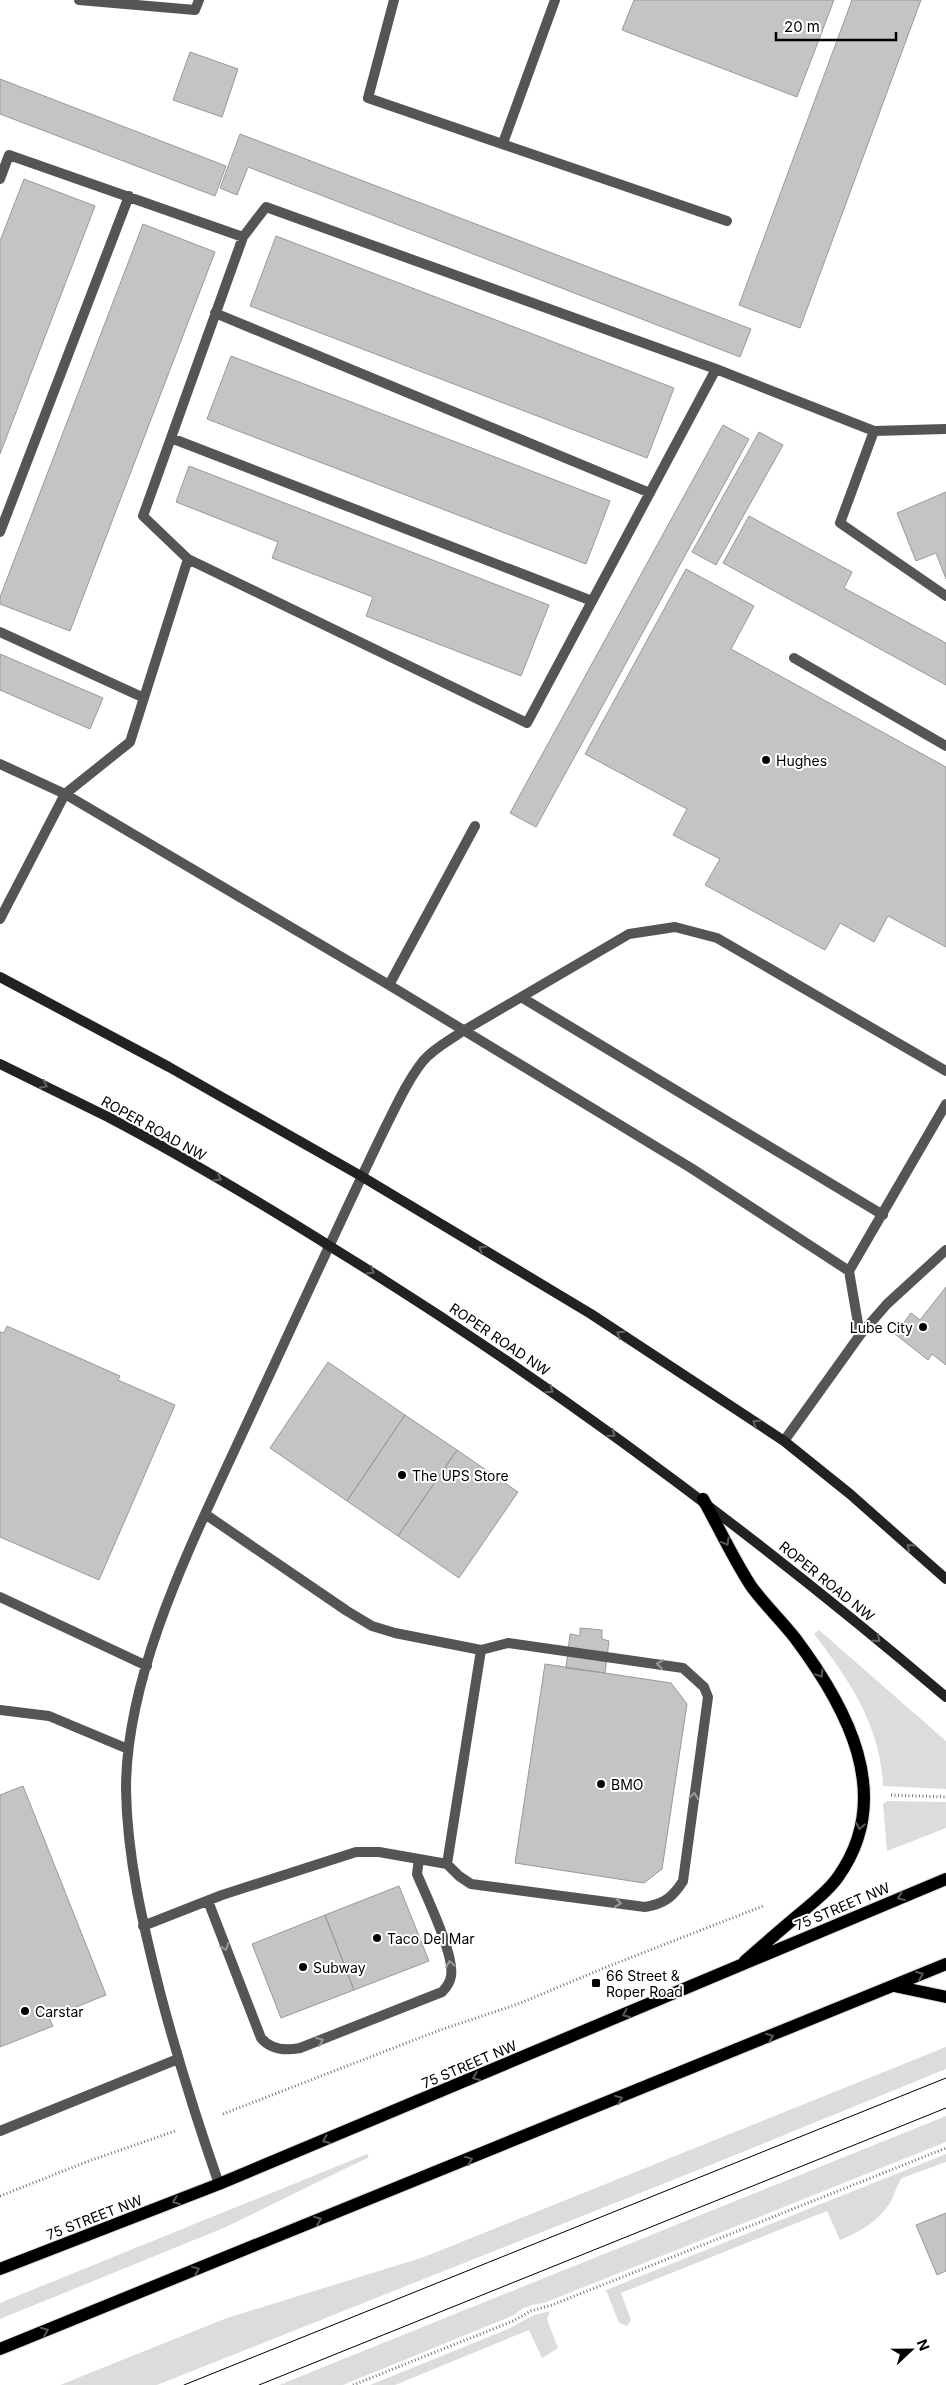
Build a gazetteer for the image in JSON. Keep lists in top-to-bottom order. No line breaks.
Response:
{"streets":{"main road":["ROPER ROAD NW","75 STREET NW"]},"places":{"other":["Hughes","Lube City","The UPS Store","BMO","Taco Del Mar","Subway","Carstar"],"transit":["66 Street & Roper Road"]},"scale_bar":"20 m","north":"right"}
